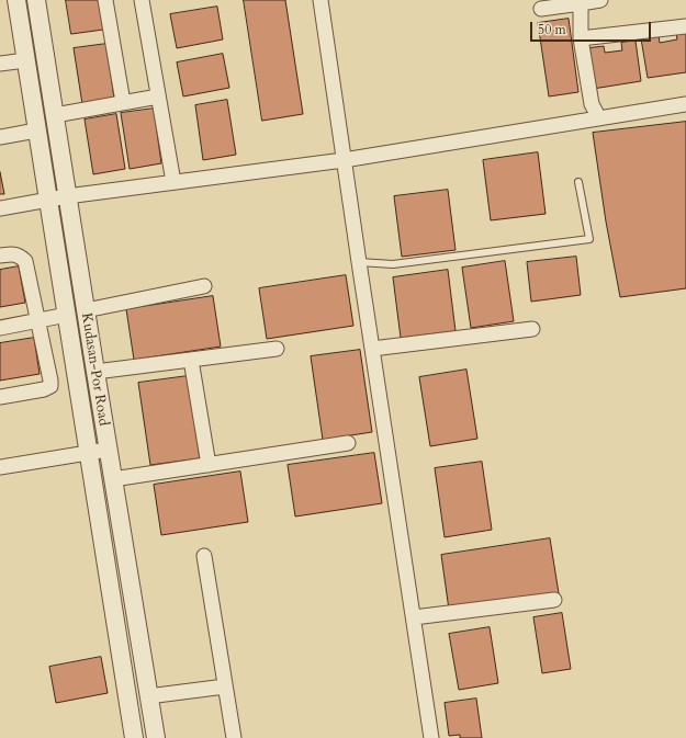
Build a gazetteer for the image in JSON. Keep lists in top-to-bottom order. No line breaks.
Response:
{"streets":{"street":["Kudasan-Por Road"]},"scale_bar":"50 m"}
